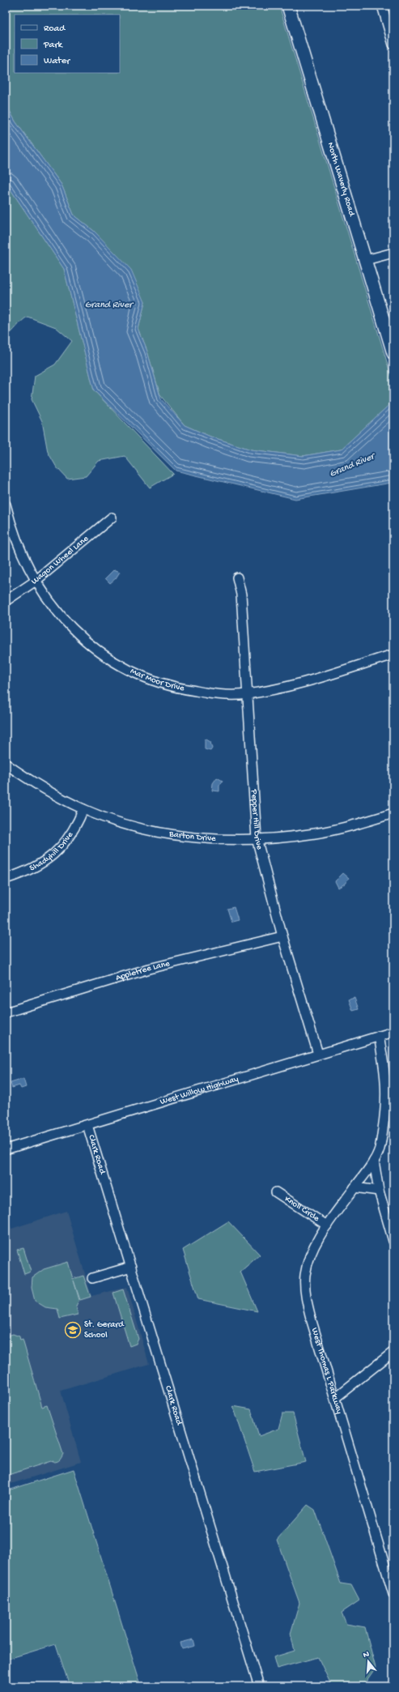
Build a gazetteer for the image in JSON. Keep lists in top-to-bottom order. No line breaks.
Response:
{"streets":{"main road":["North Waverly Road"],"street":["Wagon Wheel Lane","Mar Moor Drive","Pepper Hill Drive","Barton Drive","Shadyhill Drive","Appletree Lane","West Willow Highway","Clark Road","Knoll Circle","West Thomas L Parkway"]},"crossings":[["Wagon Wheel Lane","Mar Moor Drive"],["Mar Moor Drive","Pepper Hill Drive"],["Pepper Hill Drive","Barton Drive"],["Pepper Hill Drive","Appletree Lane"],["Pepper Hill Drive","West Willow Highway"],["Barton Drive","Shadyhill Drive"],["West Willow Highway","Clark Road"],["West Willow Highway","West Thomas L Parkway"],["Knoll Circle","West Thomas L Parkway"]],"water":["Grand River"],"places":{"school or university":["St. Gerard School"]},"legend":["Road","Park","Water"],"north":"top"}
